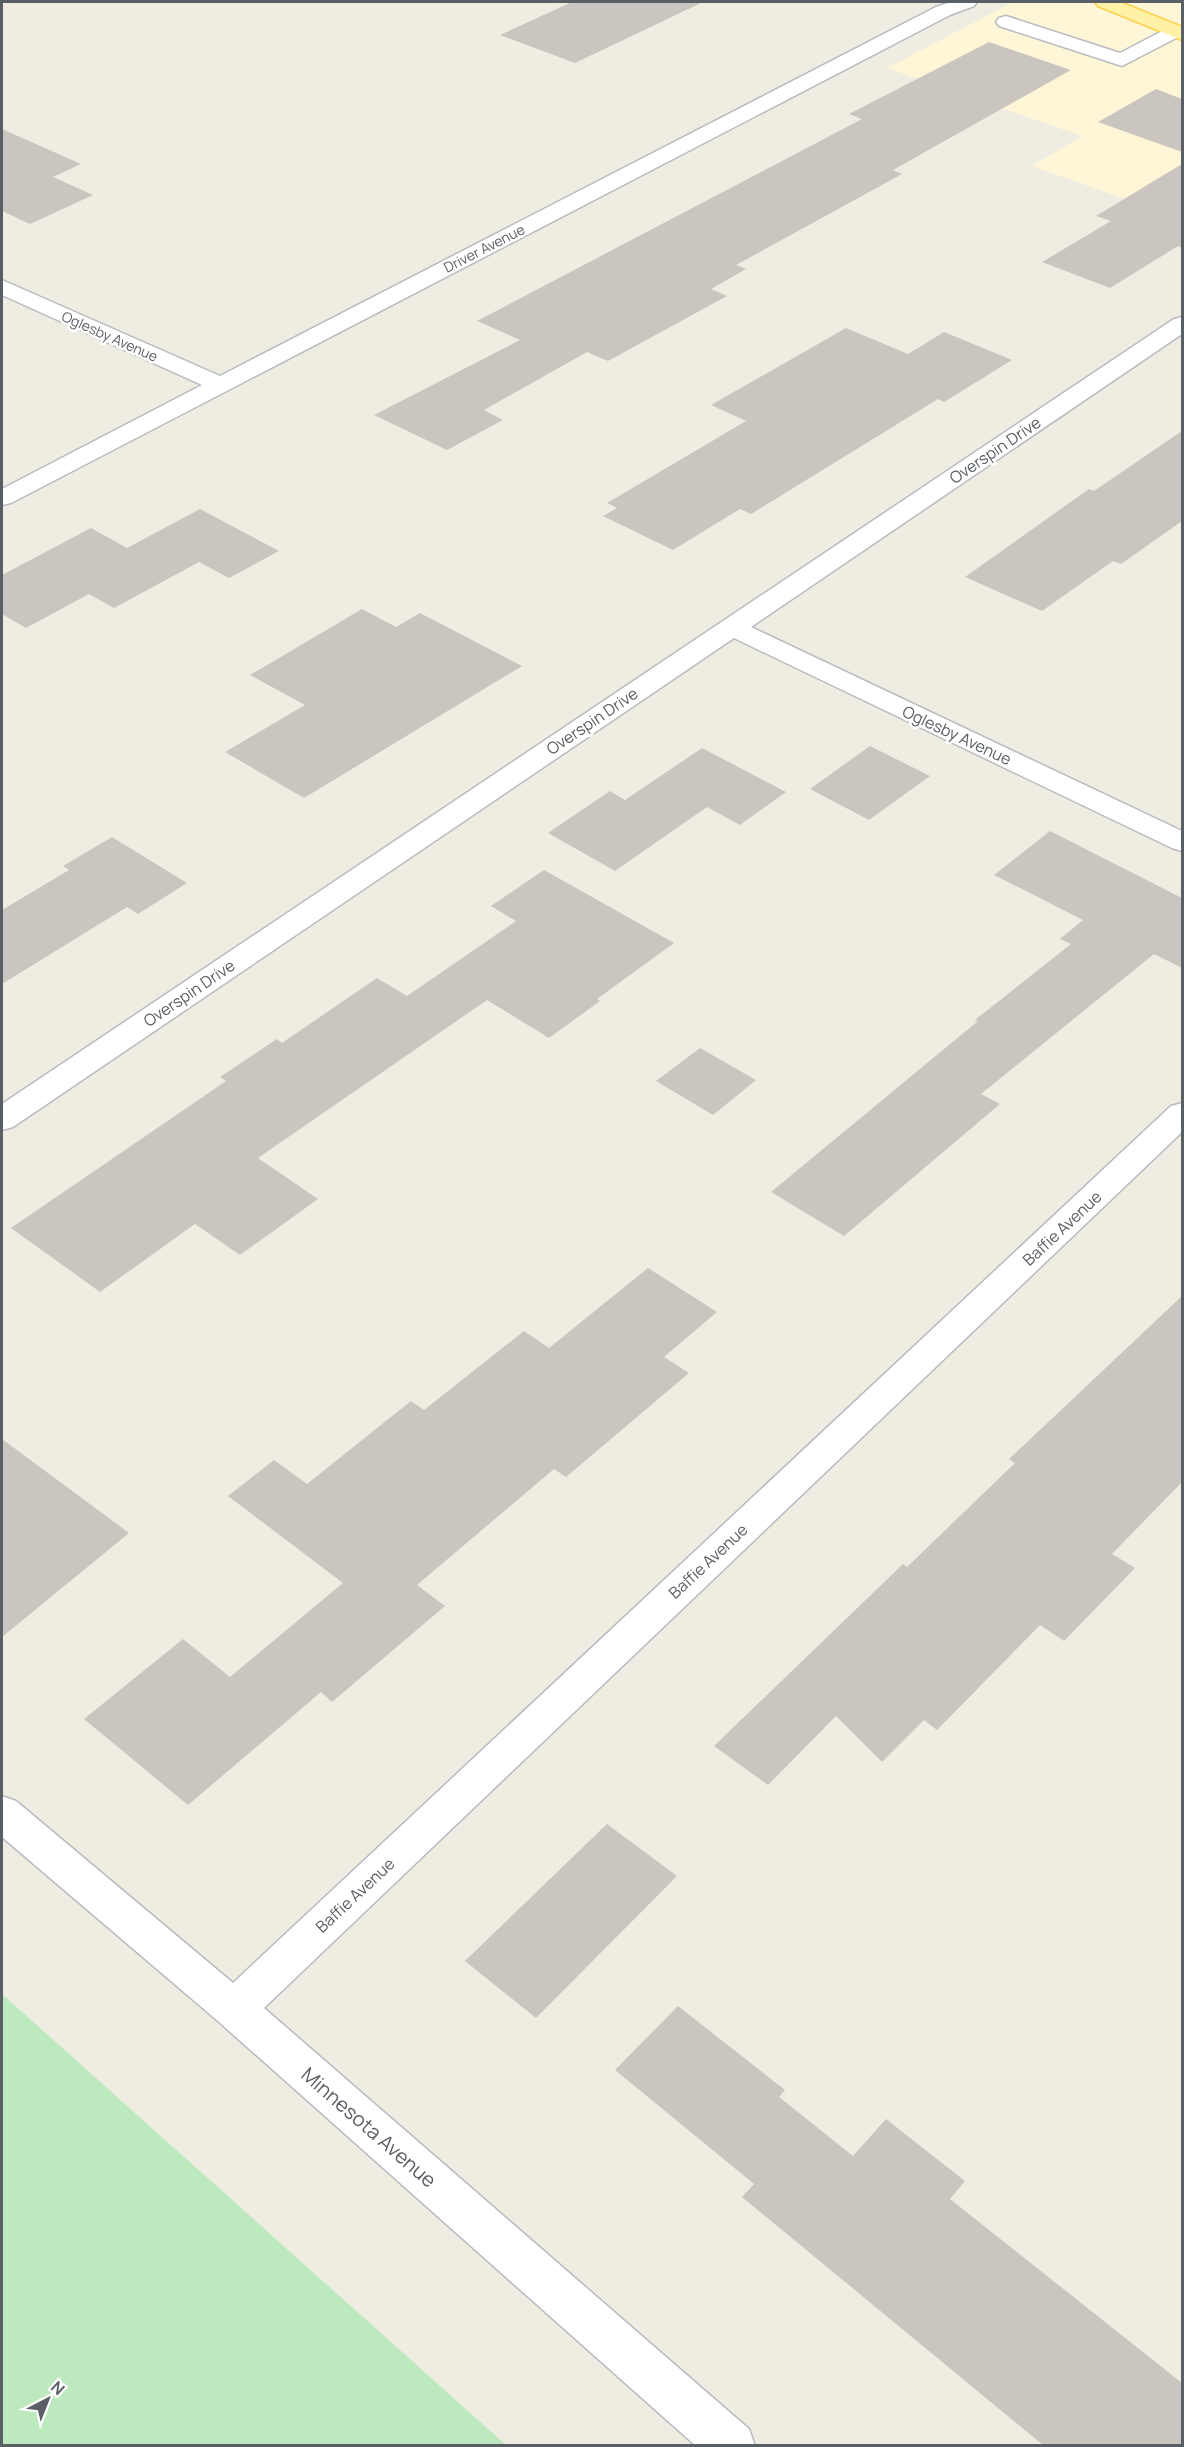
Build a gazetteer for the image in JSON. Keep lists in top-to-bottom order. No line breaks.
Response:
{"streets":{"street":["Driver Avenue","Oglesby Avenue","Overspin Drive","Baffie Avenue","Minnesota Avenue"]},"crossings":[["Driver Avenue","Oglesby Avenue"],["Oglesby Avenue","Overspin Drive"],["Baffie Avenue","Minnesota Avenue"]],"north":"top right"}
